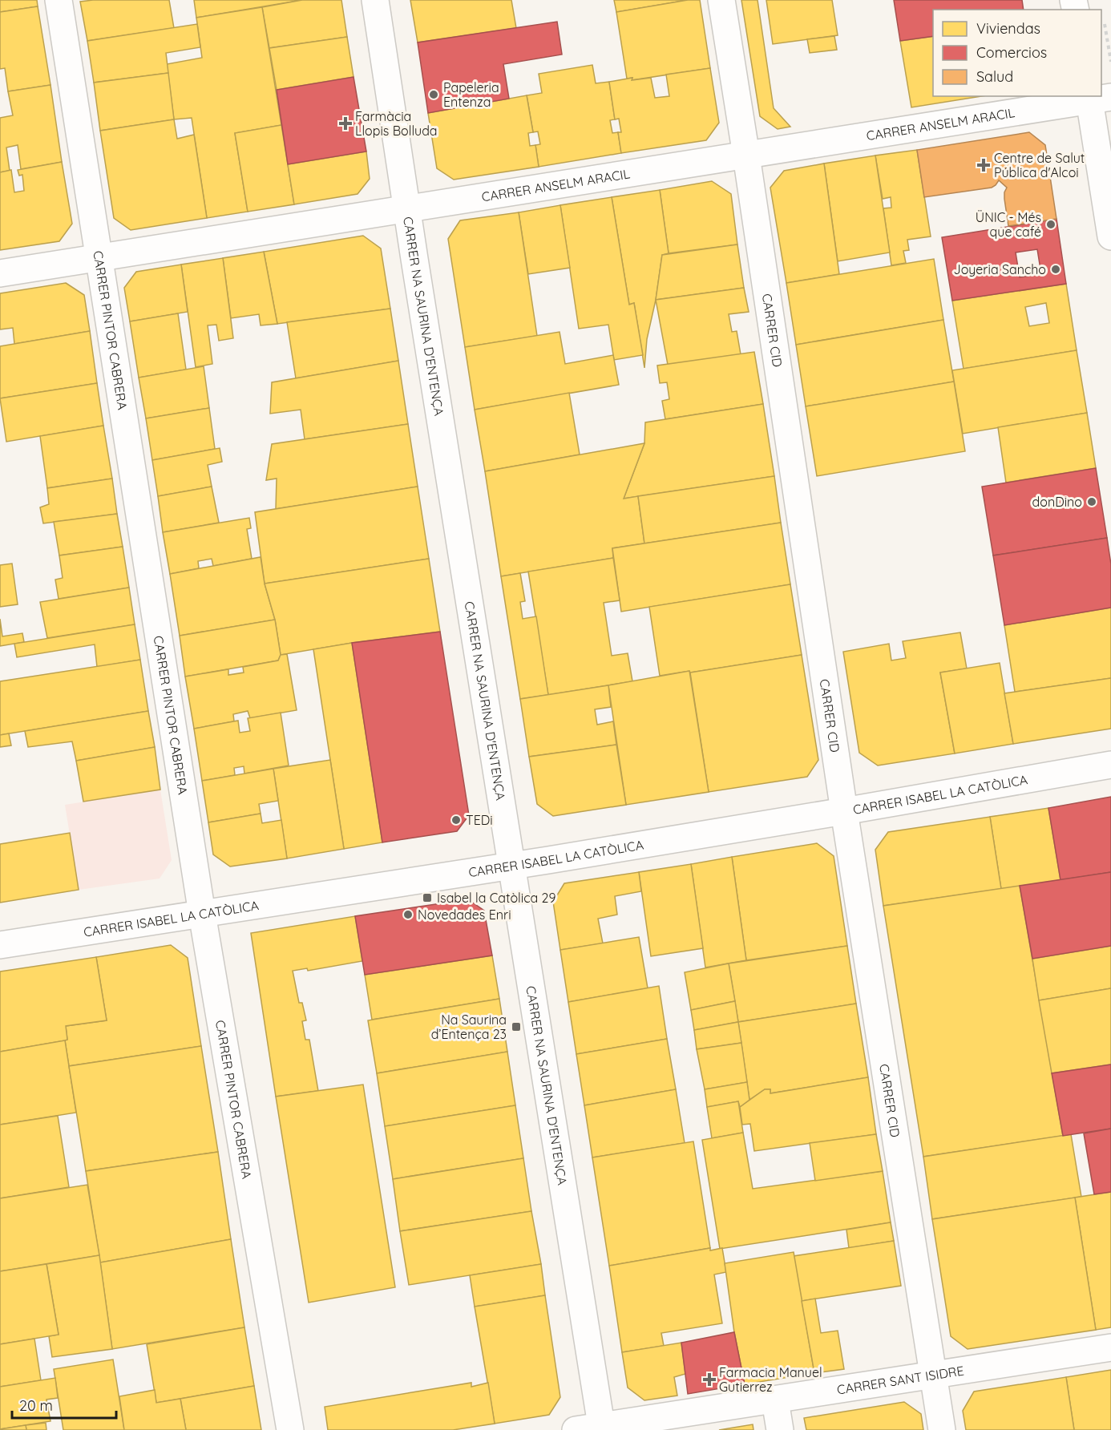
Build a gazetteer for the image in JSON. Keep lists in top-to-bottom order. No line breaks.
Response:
{"streets":{"street":["CARRER ANSELM ARACIL","CARRER NA SAURINA D'ENTENÇA","CARRER CID","CARRER PINTOR CABRERA","CARRER ISABEL LA CATÒLICA","CARRER SANT ISIDRE"]},"crossings":[["CARRER ANSELM ARACIL","CARRER NA SAURINA D'ENTENÇA"],["CARRER ANSELM ARACIL","CARRER CID"],["CARRER ANSELM ARACIL","CARRER PINTOR CABRERA"],["CARRER NA SAURINA D'ENTENÇA","CARRER ISABEL LA CATÒLICA"],["CARRER NA SAURINA D'ENTENÇA","CARRER SANT ISIDRE"],["CARRER CID","CARRER ISABEL LA CATÒLICA"],["CARRER CID","CARRER SANT ISIDRE"],["CARRER PINTOR CABRERA","CARRER ISABEL LA CATÒLICA"]],"places":{"other":["Papeleria Entenza","ÜNIC - Més que café","Joyeria Sancho","donDino","TEDi","Novedades Enri"],"health":["Farmàcia Llopis Bolluda","Centre de Salut Pública d'Alcoi","Farmacia Manuel Gutierrez"],"transit":["Isabel la Catòlica 29","Na Saurina d’Entença 23"]},"legend":["Viviendas","Comercios","Salud"],"scale_bar":"20 m"}
